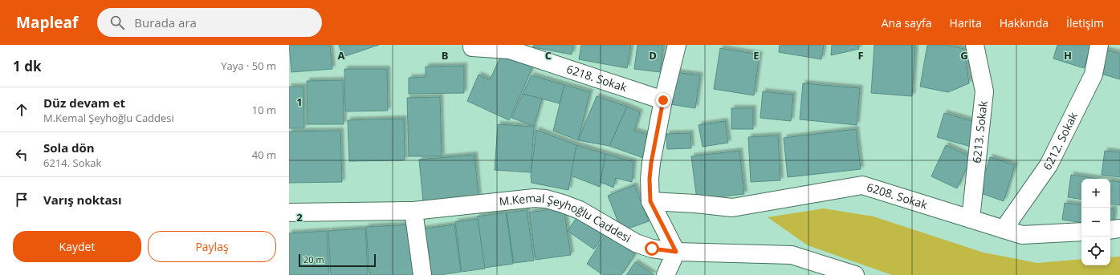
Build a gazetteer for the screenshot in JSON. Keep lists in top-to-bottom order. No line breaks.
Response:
{"streets":{"street":["6218. Sokak","6213. Sokak","6212. Sokak","6208. Sokak","M.Kemal Şeyhoğlu Caddesi"]},"crossings":[["6213. Sokak","6208. Sokak"],["6212. Sokak","6208. Sokak"]],"scale_bar":"20 m","page":{"header":"Mapleaf","search":"Burada ara","nav":["Ana sayfa","Harita","Hakkında","İletişim"],"heading":["1 dk","Yaya · 50 m"],"list":[["Düz devam et","M.Kemal Şeyhoğlu Caddesi","10 m"],["Sola dön","6214. Sokak","40 m"],"Varış noktası"],"map_buttons":["+","−"],"buttons":["Kaydet","Paylaş"],"scale":"20 m"},"grid":{"columns":["A","B","C","D","E","F","G","H"],"rows":["1","2"]}}
